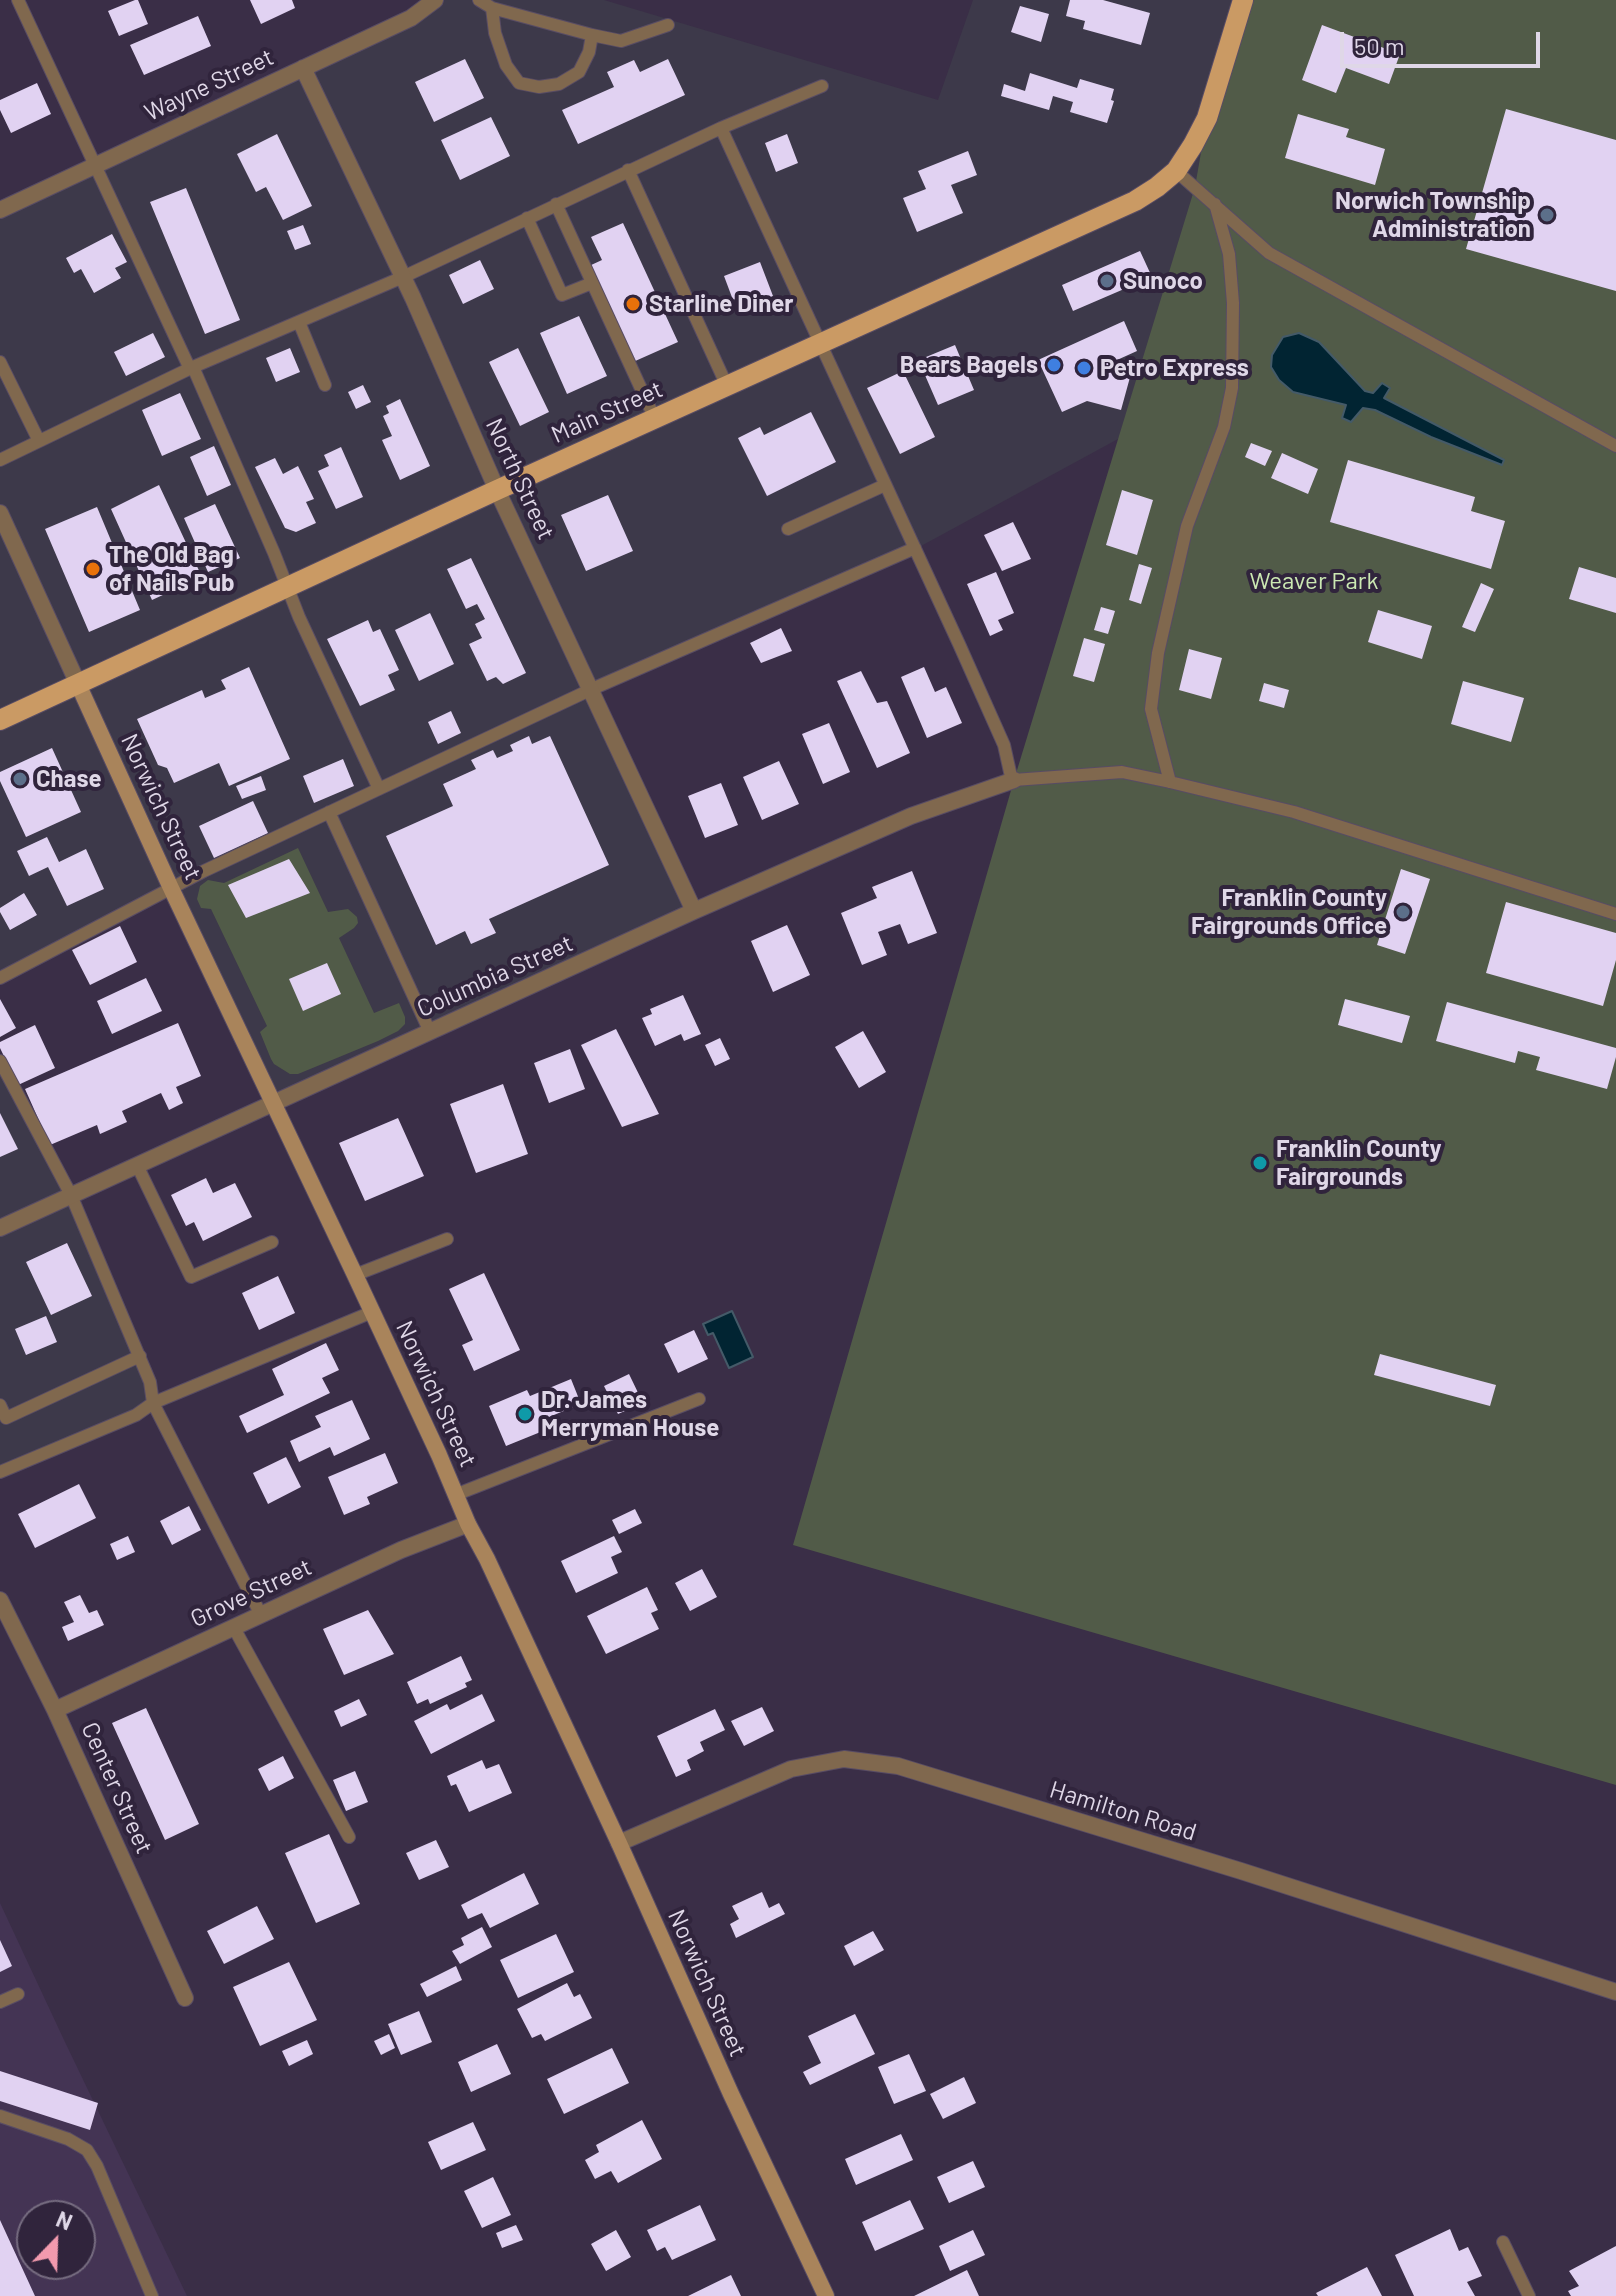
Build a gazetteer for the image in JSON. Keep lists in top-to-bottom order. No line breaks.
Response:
{"streets":{"main road":["Main Street","Norwich Street"],"street":["Wayne Street","North Street","Columbia Street","Grove Street","Center Street","Hamilton Road"]},"crossings":[["Wayne Street","North Street"],["Main Street","North Street"],["Main Street","Norwich Street"],["North Street","Columbia Street"],["Norwich Street","Columbia Street"],["Norwich Street","Grove Street"],["Norwich Street","Hamilton Road"],["Grove Street","Center Street"]],"parks":["Weaver Park"],"places":["Norwich Township Administration","Sunoco","Starline Diner","Bears Bagels","Petro Express","The Old Bag of Nails Pub","Chase","Franklin County Fairgrounds Office","Franklin County Fairgrounds","Dr. James Merryman House"],"scale_bar":"50 m","north":"top right"}
